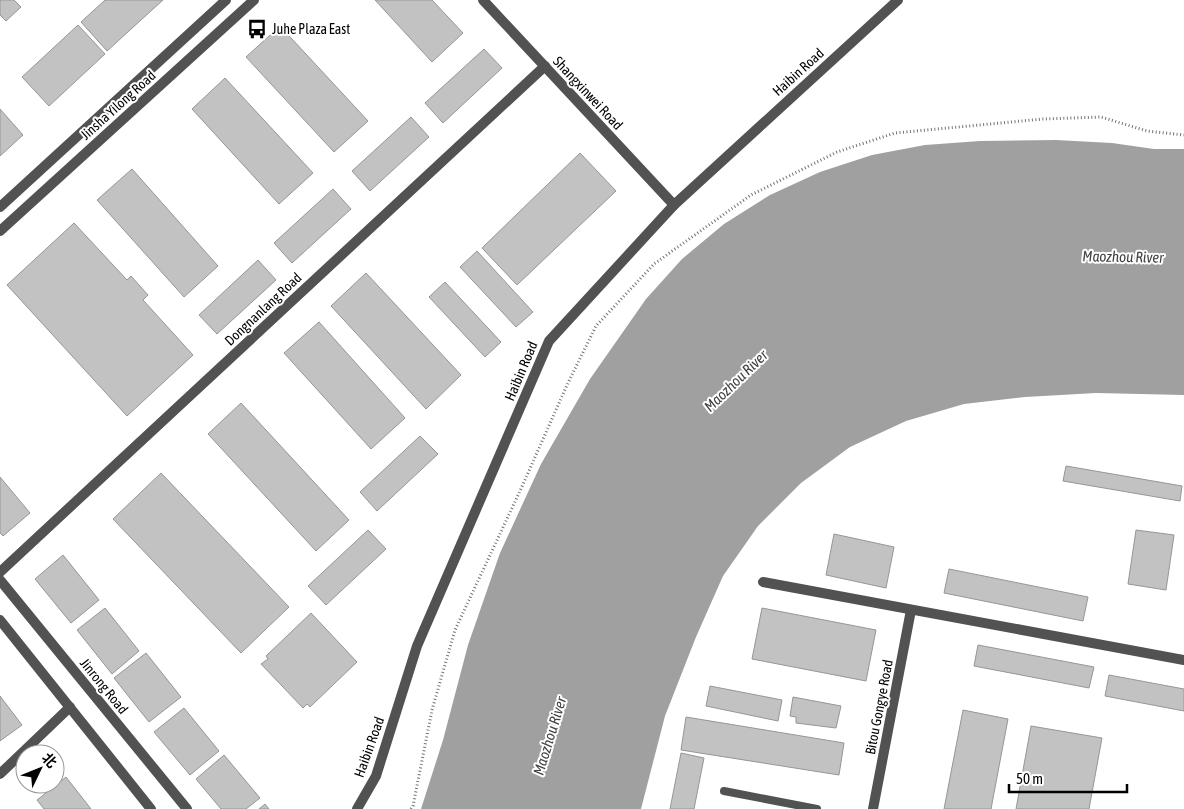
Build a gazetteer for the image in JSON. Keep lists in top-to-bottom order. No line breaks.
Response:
{"streets":{"street":["Haibin Road","Shangxinwei Road","Jinsha Yilong Road","Dongnanlang Road","Jinrong Road","Bitou Gongye Road"]},"crossings":[["Haibin Road","Shangxinwei Road"],["Shangxinwei Road","Dongnanlang Road"]],"water":["Maozhou River"],"places":{"bus stop":["Juhe Plaza East"]},"scale_bar":"50 m","north":"top right"}
